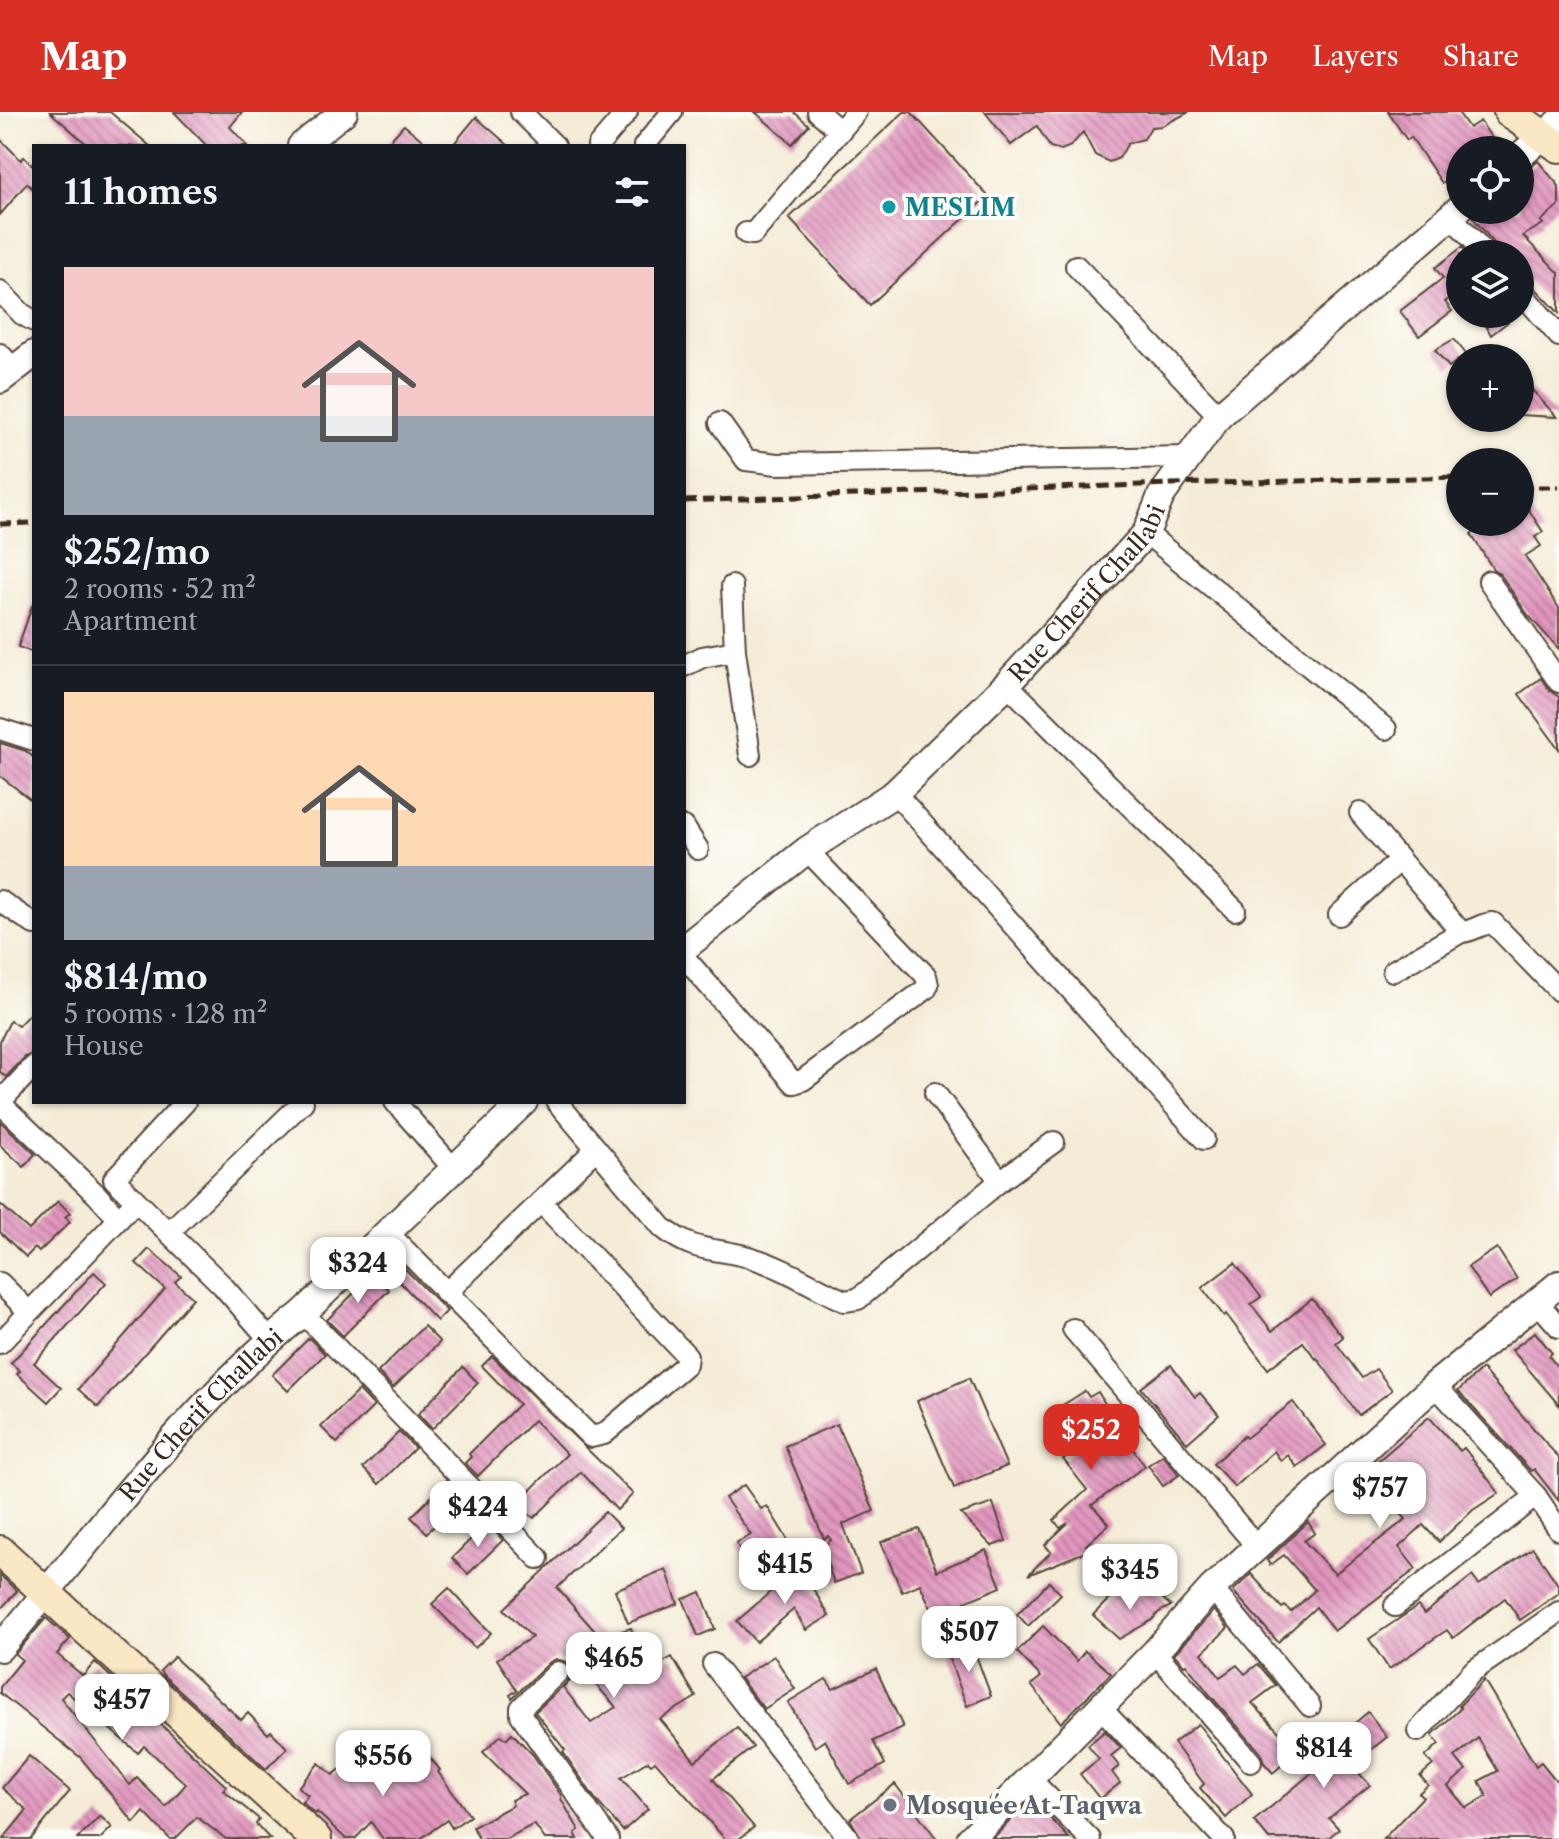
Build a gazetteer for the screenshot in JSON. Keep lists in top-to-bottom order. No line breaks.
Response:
{"streets":{"street":["Rue Cherif Challabi"]},"places":["MESLIM","Mosquée At-Taqwa"],"page":{"header":"Map","nav":["Map","Layers","Share"],"map_buttons":["+","−"],"heading":"11 homes","list":[{"name":"$252/mo","note":"2 rooms · 52 m² · Apartment"},{"name":"$814/mo","note":"5 rooms · 128 m² · House"}],"price":["$324","$252","$757","$424","$415","$345","$507","$465","$457","$814","$556"]}}
